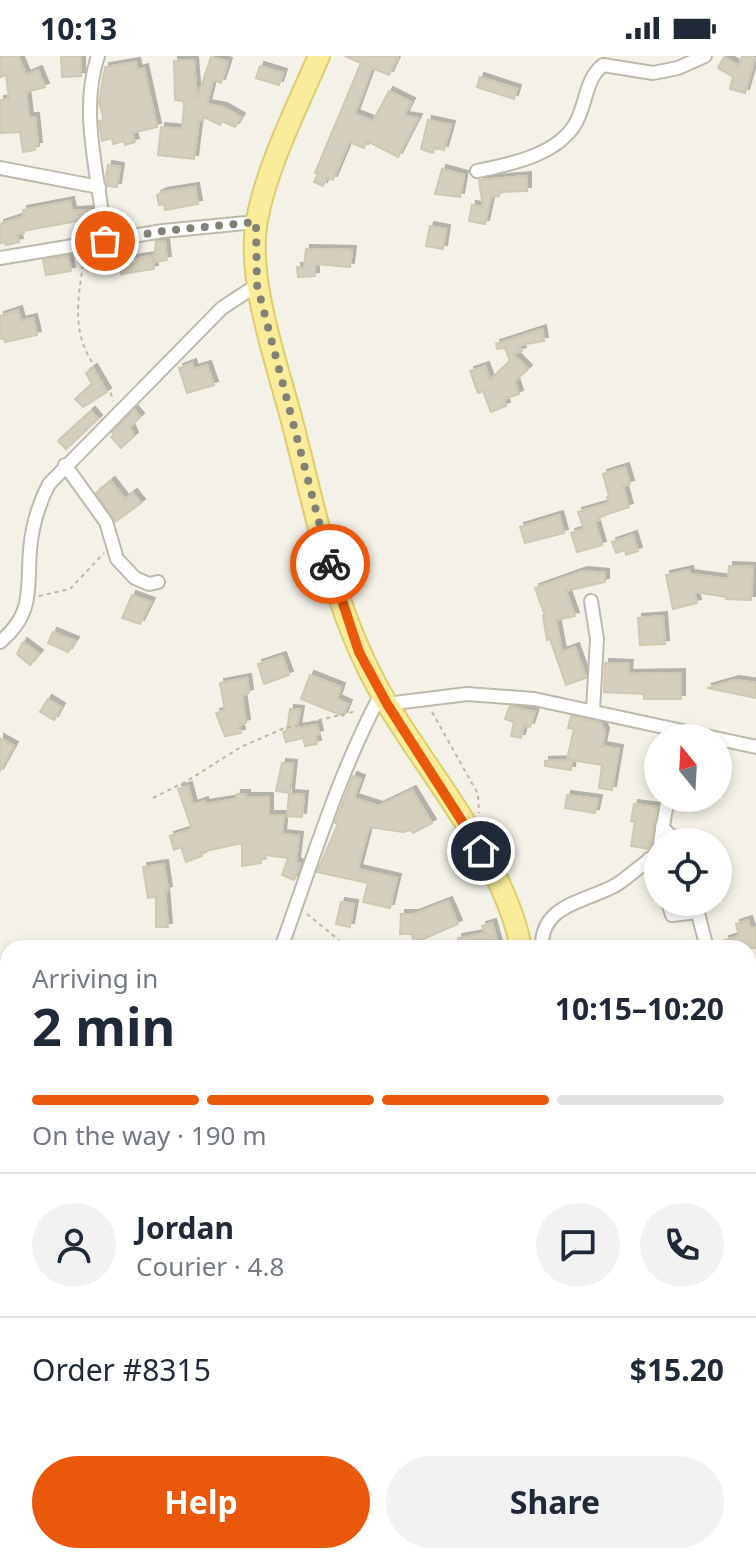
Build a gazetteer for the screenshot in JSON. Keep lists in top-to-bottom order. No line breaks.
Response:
{"north":"top","page":{"status":"10:13","heading":["2 min","Arriving in","10:15–10:20"],"panel":["Jordan","Courier · 4.8","Order #8315","$15.20"],"bar":"On the way · 190 m","buttons":["Help","Share"]}}
